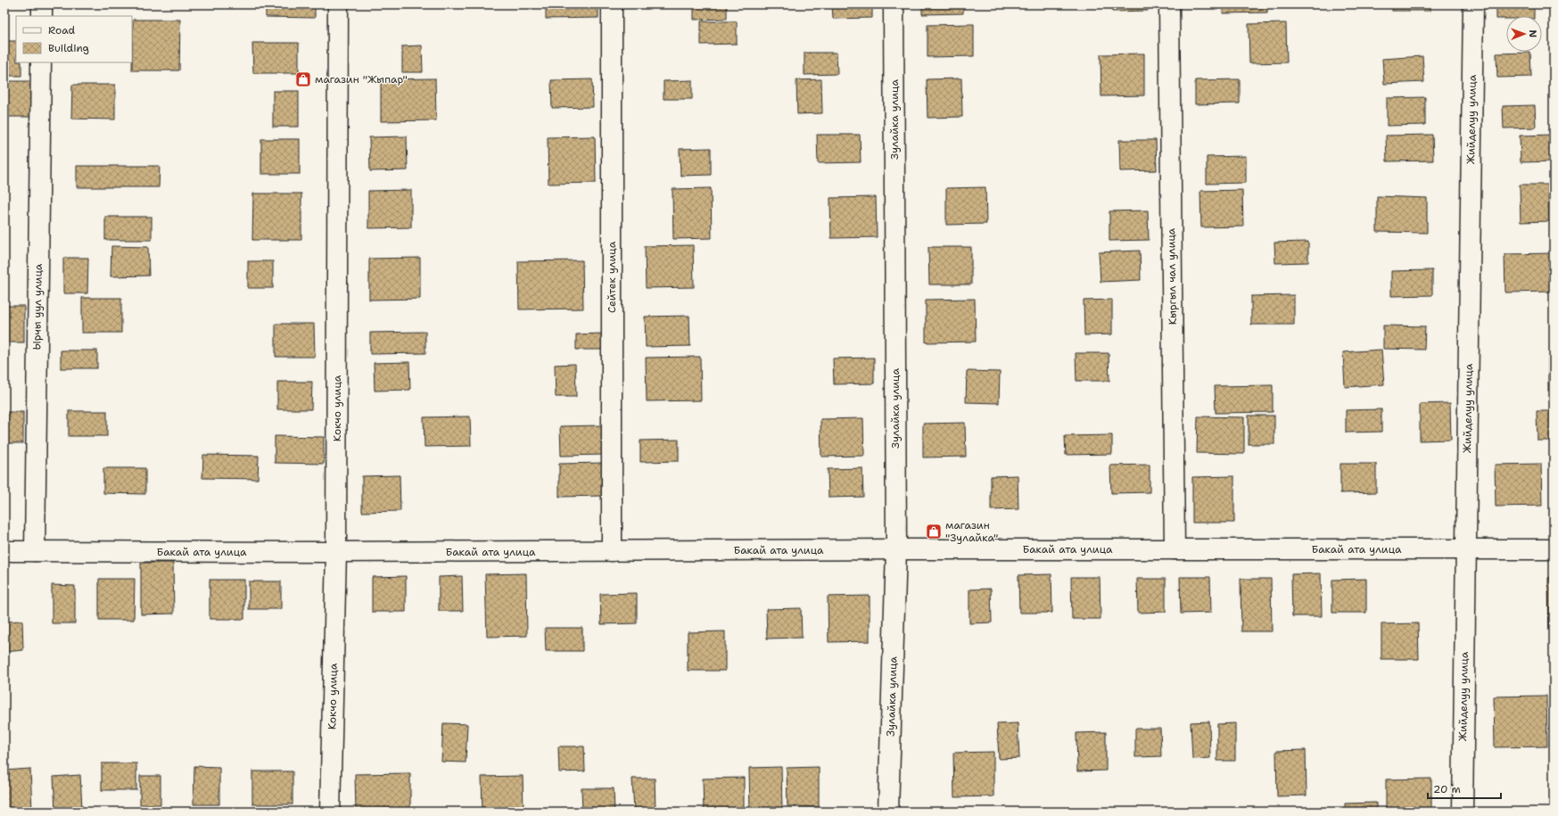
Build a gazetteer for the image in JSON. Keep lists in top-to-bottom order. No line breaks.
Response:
{"streets":{"street":["Зулайка улица","Жийделуу улица","Кыргыл чал улица","Сейтек улица","Ырчы уул улица","Кокчо улица","Бакай ата улица"]},"crossings":[["Зулайка улица","Бакай ата улица"],["Жийделуу улица","Бакай ата улица"],["Кыргыл чал улица","Бакай ата улица"],["Сейтек улица","Бакай ата улица"],["Ырчы уул улица","Бакай ата улица"],["Кокчо улица","Бакай ата улица"]],"places":{"shop":["магазин \"Жыпар\"","магазин \"Зулайка\""]},"legend":["Road","Building"],"scale_bar":"20 m","north":"right"}
